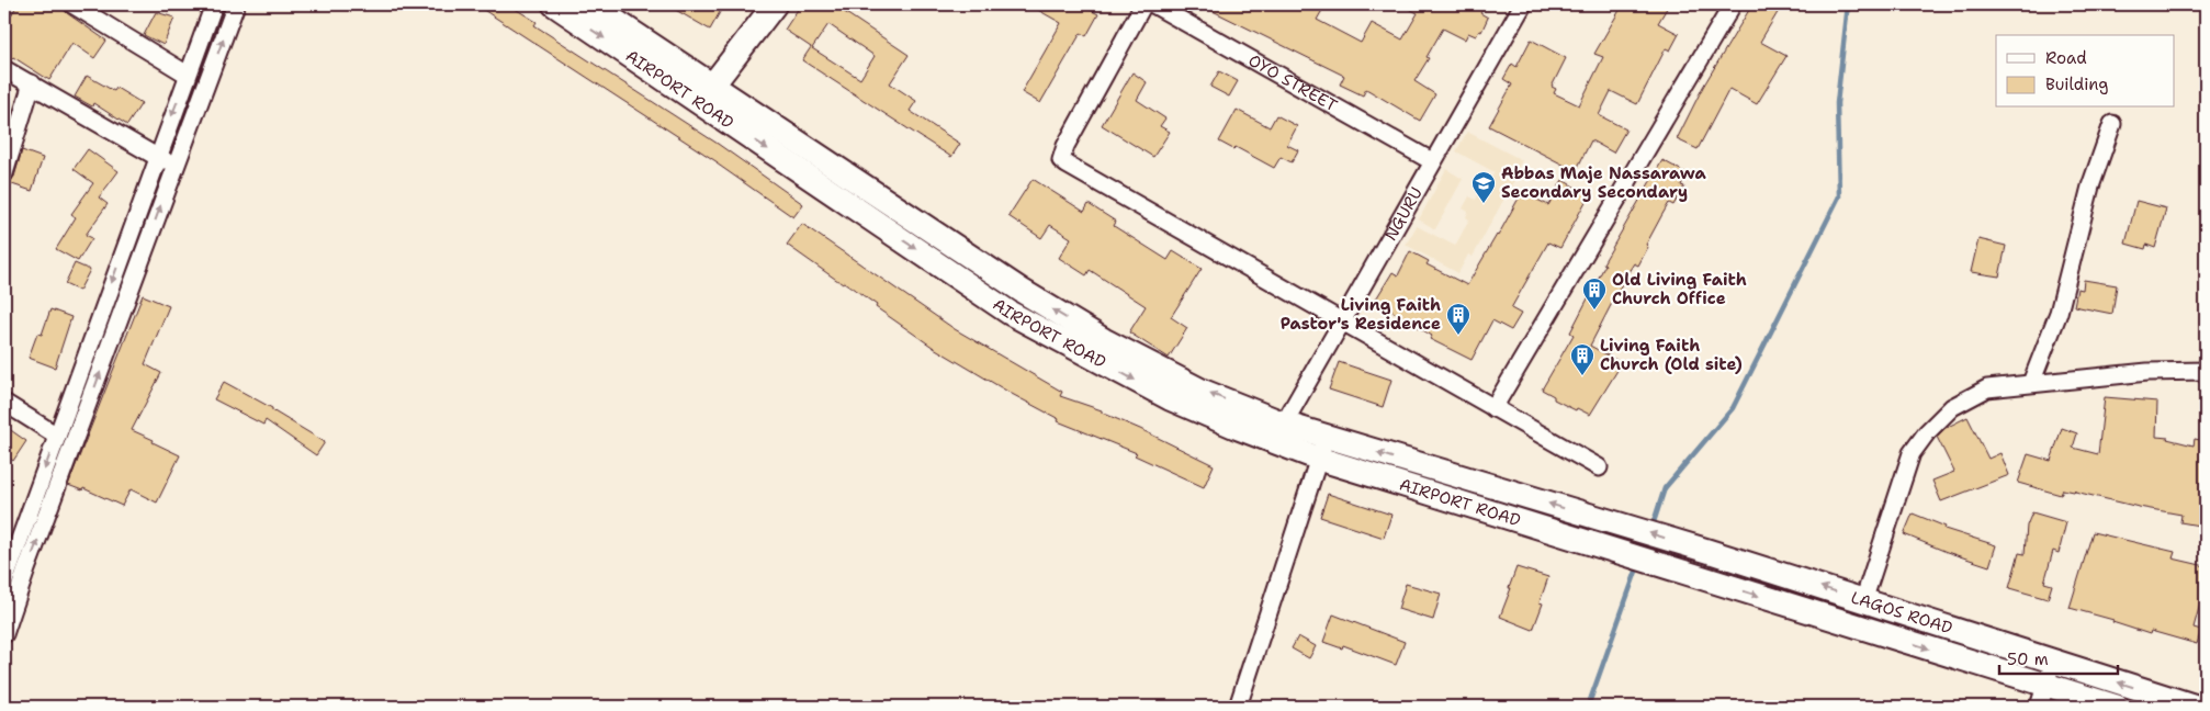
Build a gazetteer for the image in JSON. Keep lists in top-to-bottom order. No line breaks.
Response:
{"streets":{"main road":["AIRPORT ROAD","LAGOS ROAD"],"street":["OYO STREET","NGURU"]},"crossings":[["OYO STREET","NGURU"],["AIRPORT ROAD","NGURU"],["AIRPORT ROAD","LAGOS ROAD"]],"places":{"school or university":["Abbas Maje Nassarawa Secondary Secondary"],"building":["Old Living Faith Church Office","Living Faith Pastor's Residence","Living Faith Church (Old site)"]},"legend":["Road","Building"],"scale_bar":"50 m"}
